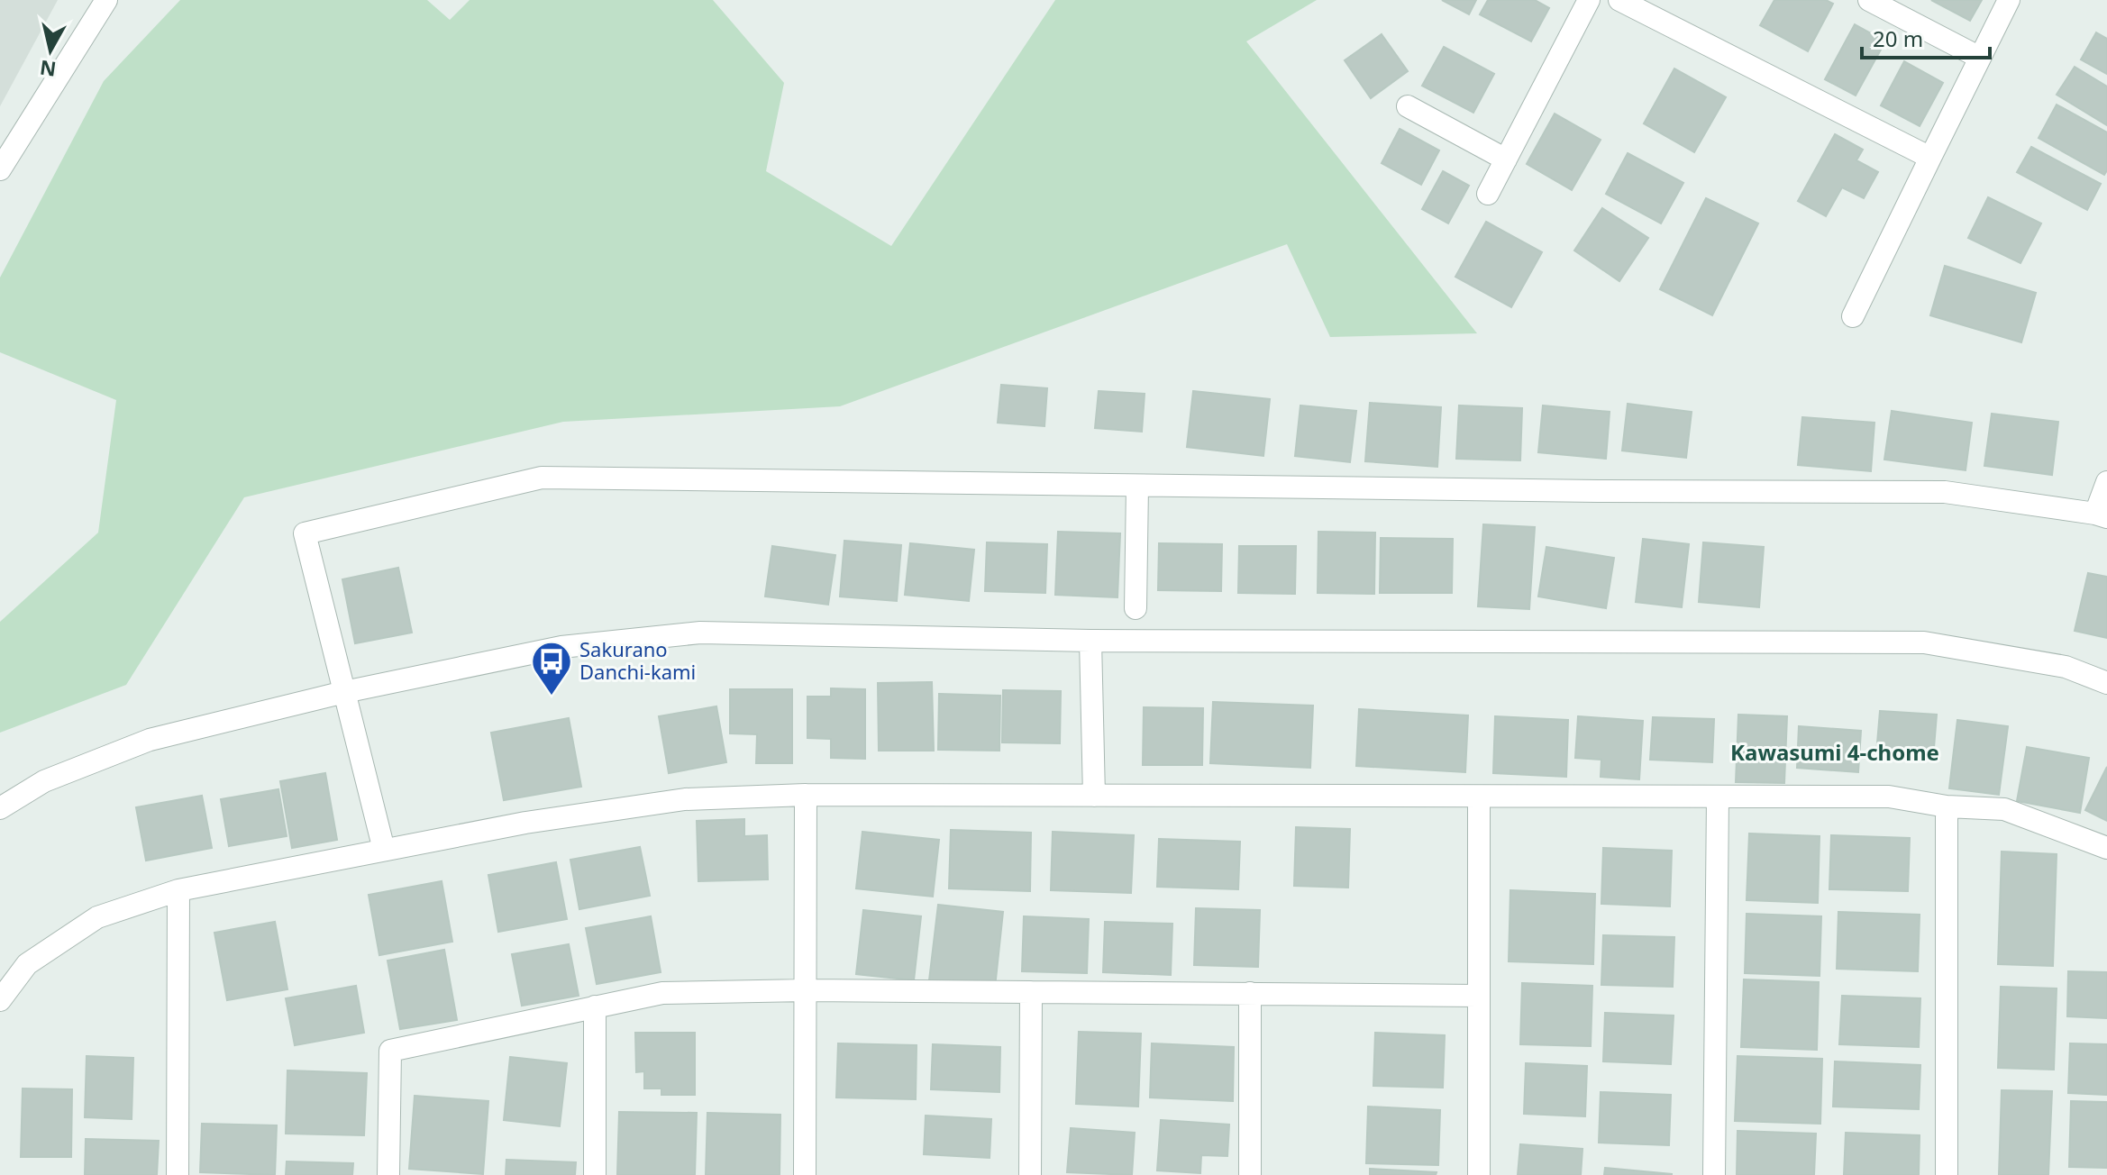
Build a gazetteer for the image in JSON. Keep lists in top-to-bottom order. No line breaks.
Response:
{"districts":["Kawasumi 4-chome"],"places":{"bus stop":["Sakurano Danchi-kami"]},"scale_bar":"20 m","north":"bottom"}
